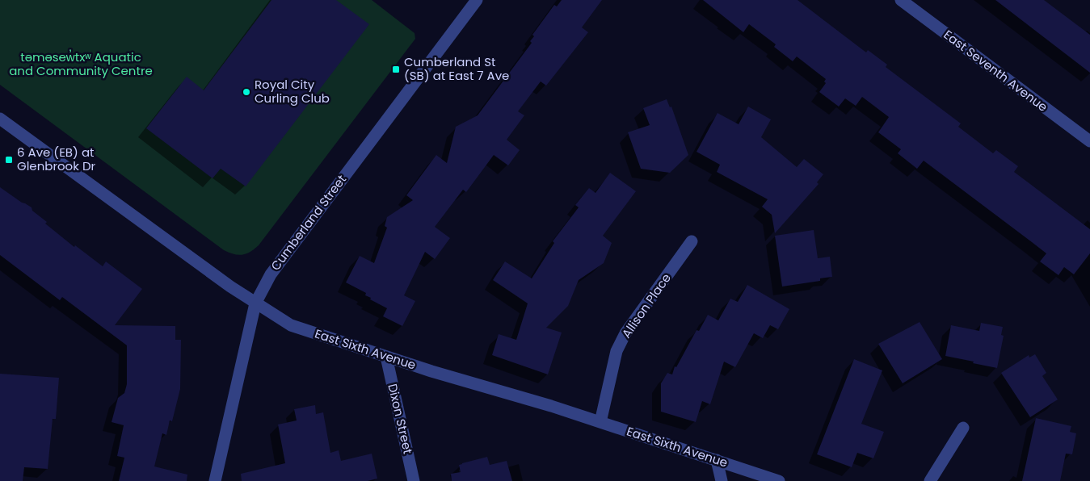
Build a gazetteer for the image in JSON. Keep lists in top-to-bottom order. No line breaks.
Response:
{"streets":{"street":["East Seventh Avenue","Cumberland Street","Allison Place","East Sixth Avenue","Dixon Street"]},"crossings":[["Cumberland Street","East Sixth Avenue"],["Allison Place","East Sixth Avenue"],["East Sixth Avenue","Dixon Street"]],"parks":["təməsew̓txʷ Aquatic and Community Centre"],"places":{"transit":["Cumberland St (SB) at East 7 Ave","6 Ave (EB) at Glenbrook Dr"],"other":["Royal City Curling Club"]}}
